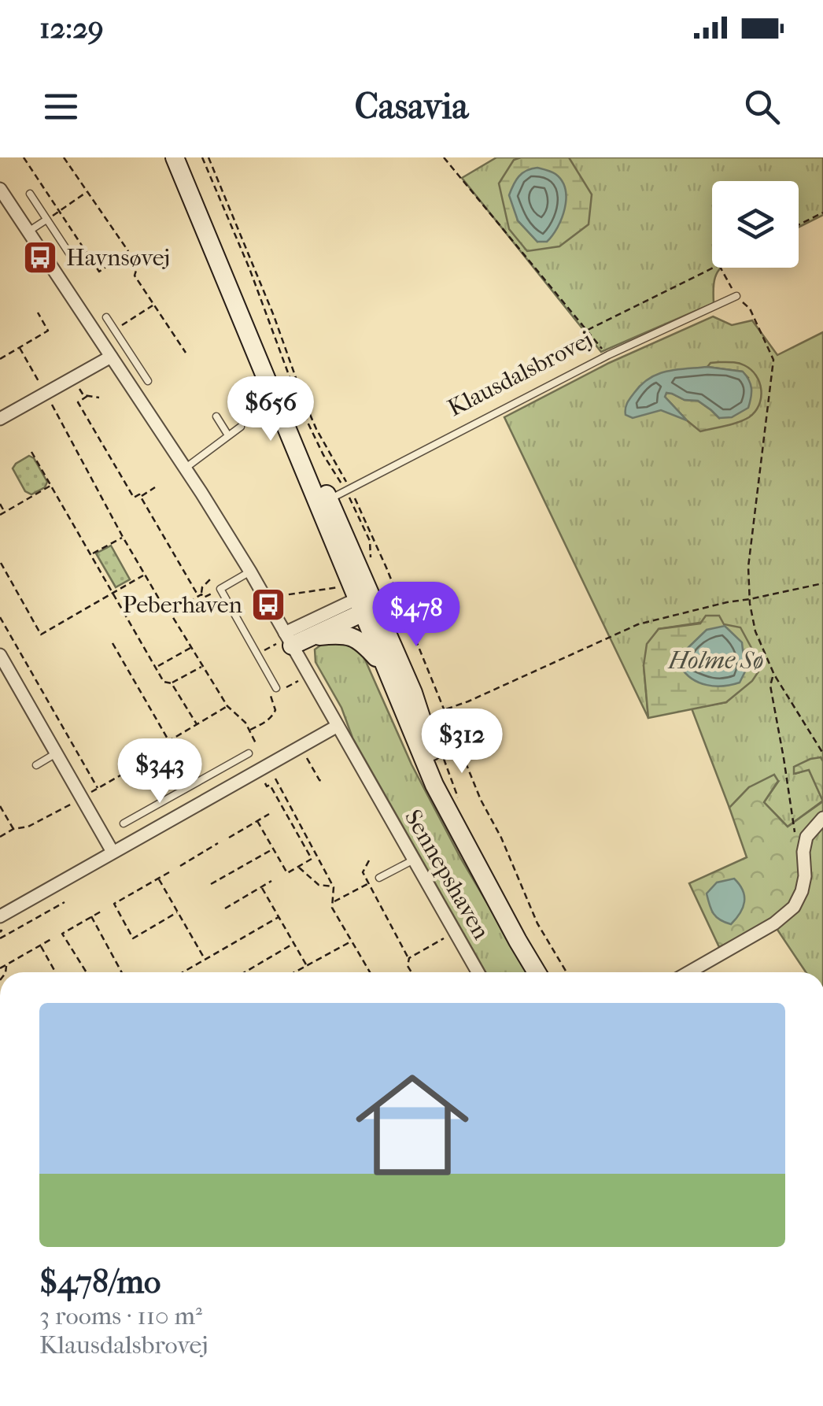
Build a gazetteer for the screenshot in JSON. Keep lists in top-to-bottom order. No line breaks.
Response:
{"streets":{"street":["Sennepshaven"],"lane":["Klausdalsbrovej"]},"water":["Holme Sø"],"places":{"bus stop":["Havnsøvej","Peberhaven"]},"page":{"status":"12:29","header":"Casavia","price":["$656","$478","$312","$343"],"list":[{"name":"$478/mo","note":"3 rooms · 110 m² · Klausdalsbrovej"}]}}
